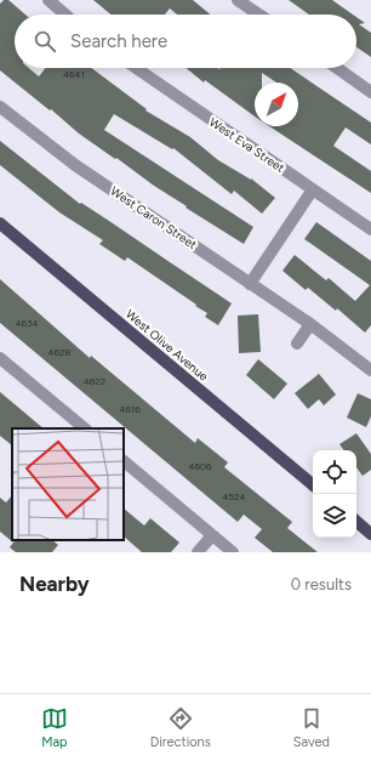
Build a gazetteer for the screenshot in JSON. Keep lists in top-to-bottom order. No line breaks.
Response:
{"streets":{"main road":["West Olive Avenue"],"street":["West Eva Street","West Caron Street"]},"house_numbers":["4641","4634","4628","4622","4616","4606","4524"],"north":"top right","page":{"search":"Search here","heading":["Nearby","0 results"],"nav":["Map","Directions","Saved"]}}
